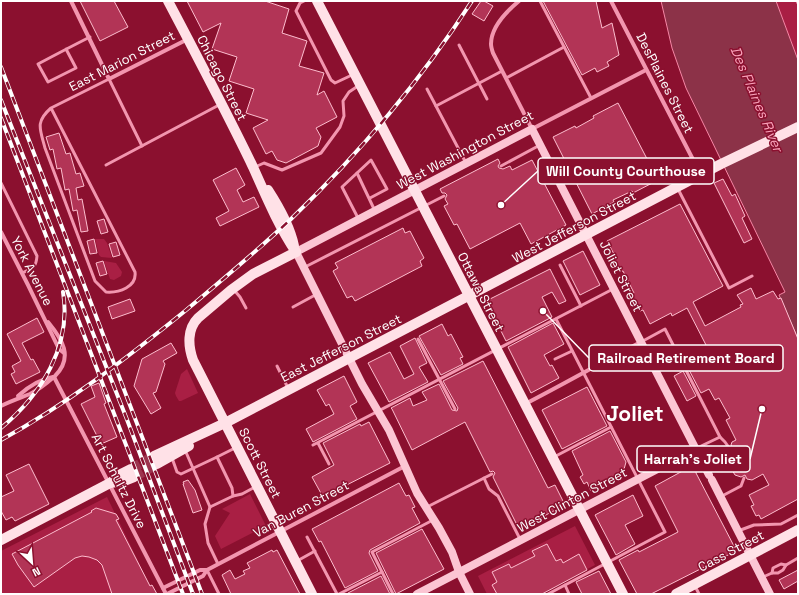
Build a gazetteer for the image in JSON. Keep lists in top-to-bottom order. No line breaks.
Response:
{"streets":{"main road":["Chicago Street","West Jefferson Street","Ottawa Street","East Jefferson Street","Scott Street","Cass Street"],"street":["East Marion Street","DesPlaines Street","West Washington Street","York Avenue","Joliet Street","Art Schultz Drive","West Clinton Street","Van Buren Street"]},"crossings":[["East Marion Street","Chicago Street"],["Chicago Street","West Washington Street"],["DesPlaines Street","West Washington Street"],["DesPlaines Street","West Jefferson Street"],["West Washington Street","Joliet Street"],["West Washington Street","Ottawa Street"],["West Jefferson Street","Joliet Street"],["West Jefferson Street","Ottawa Street"],["West Jefferson Street","East Jefferson Street"],["York Avenue","Art Schultz Drive"],["Joliet Street","West Clinton Street"],["Joliet Street","Cass Street"],["Ottawa Street","East Jefferson Street"],["Ottawa Street","West Clinton Street"],["East Jefferson Street","Scott Street"],["Scott Street","Van Buren Street"],["Art Schultz Drive","Van Buren Street"]],"districts":["Joliet"],"water":["Des Plaines River"],"places":["Will County Courthouse","Railroad Retirement Board","Harrah's Joliet"],"north":"bottom right"}
